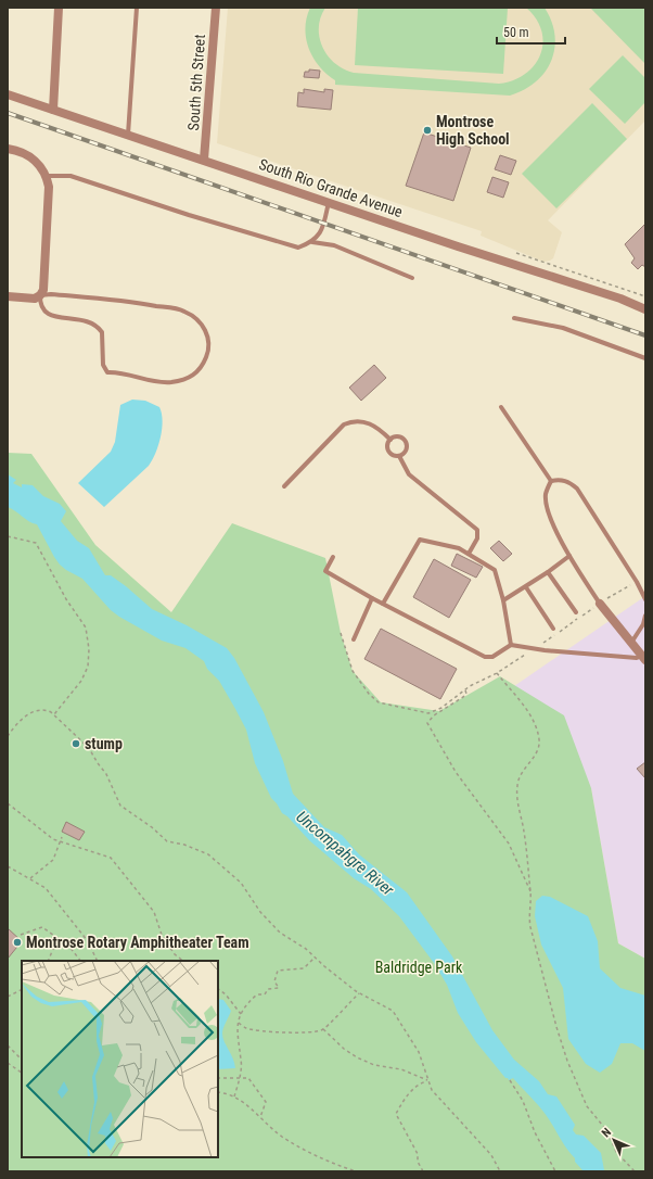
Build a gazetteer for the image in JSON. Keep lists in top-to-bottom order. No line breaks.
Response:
{"streets":{"street":["South 5th Street","South Rio Grande Avenue"]},"crossings":[["South 5th Street","South Rio Grande Avenue"]],"water":["Uncompahgre River"],"parks":["Baldridge Park"],"places":["Montrose High School","stump","Montrose Rotary Amphitheater Team"],"scale_bar":"50 m","north":"top left"}
